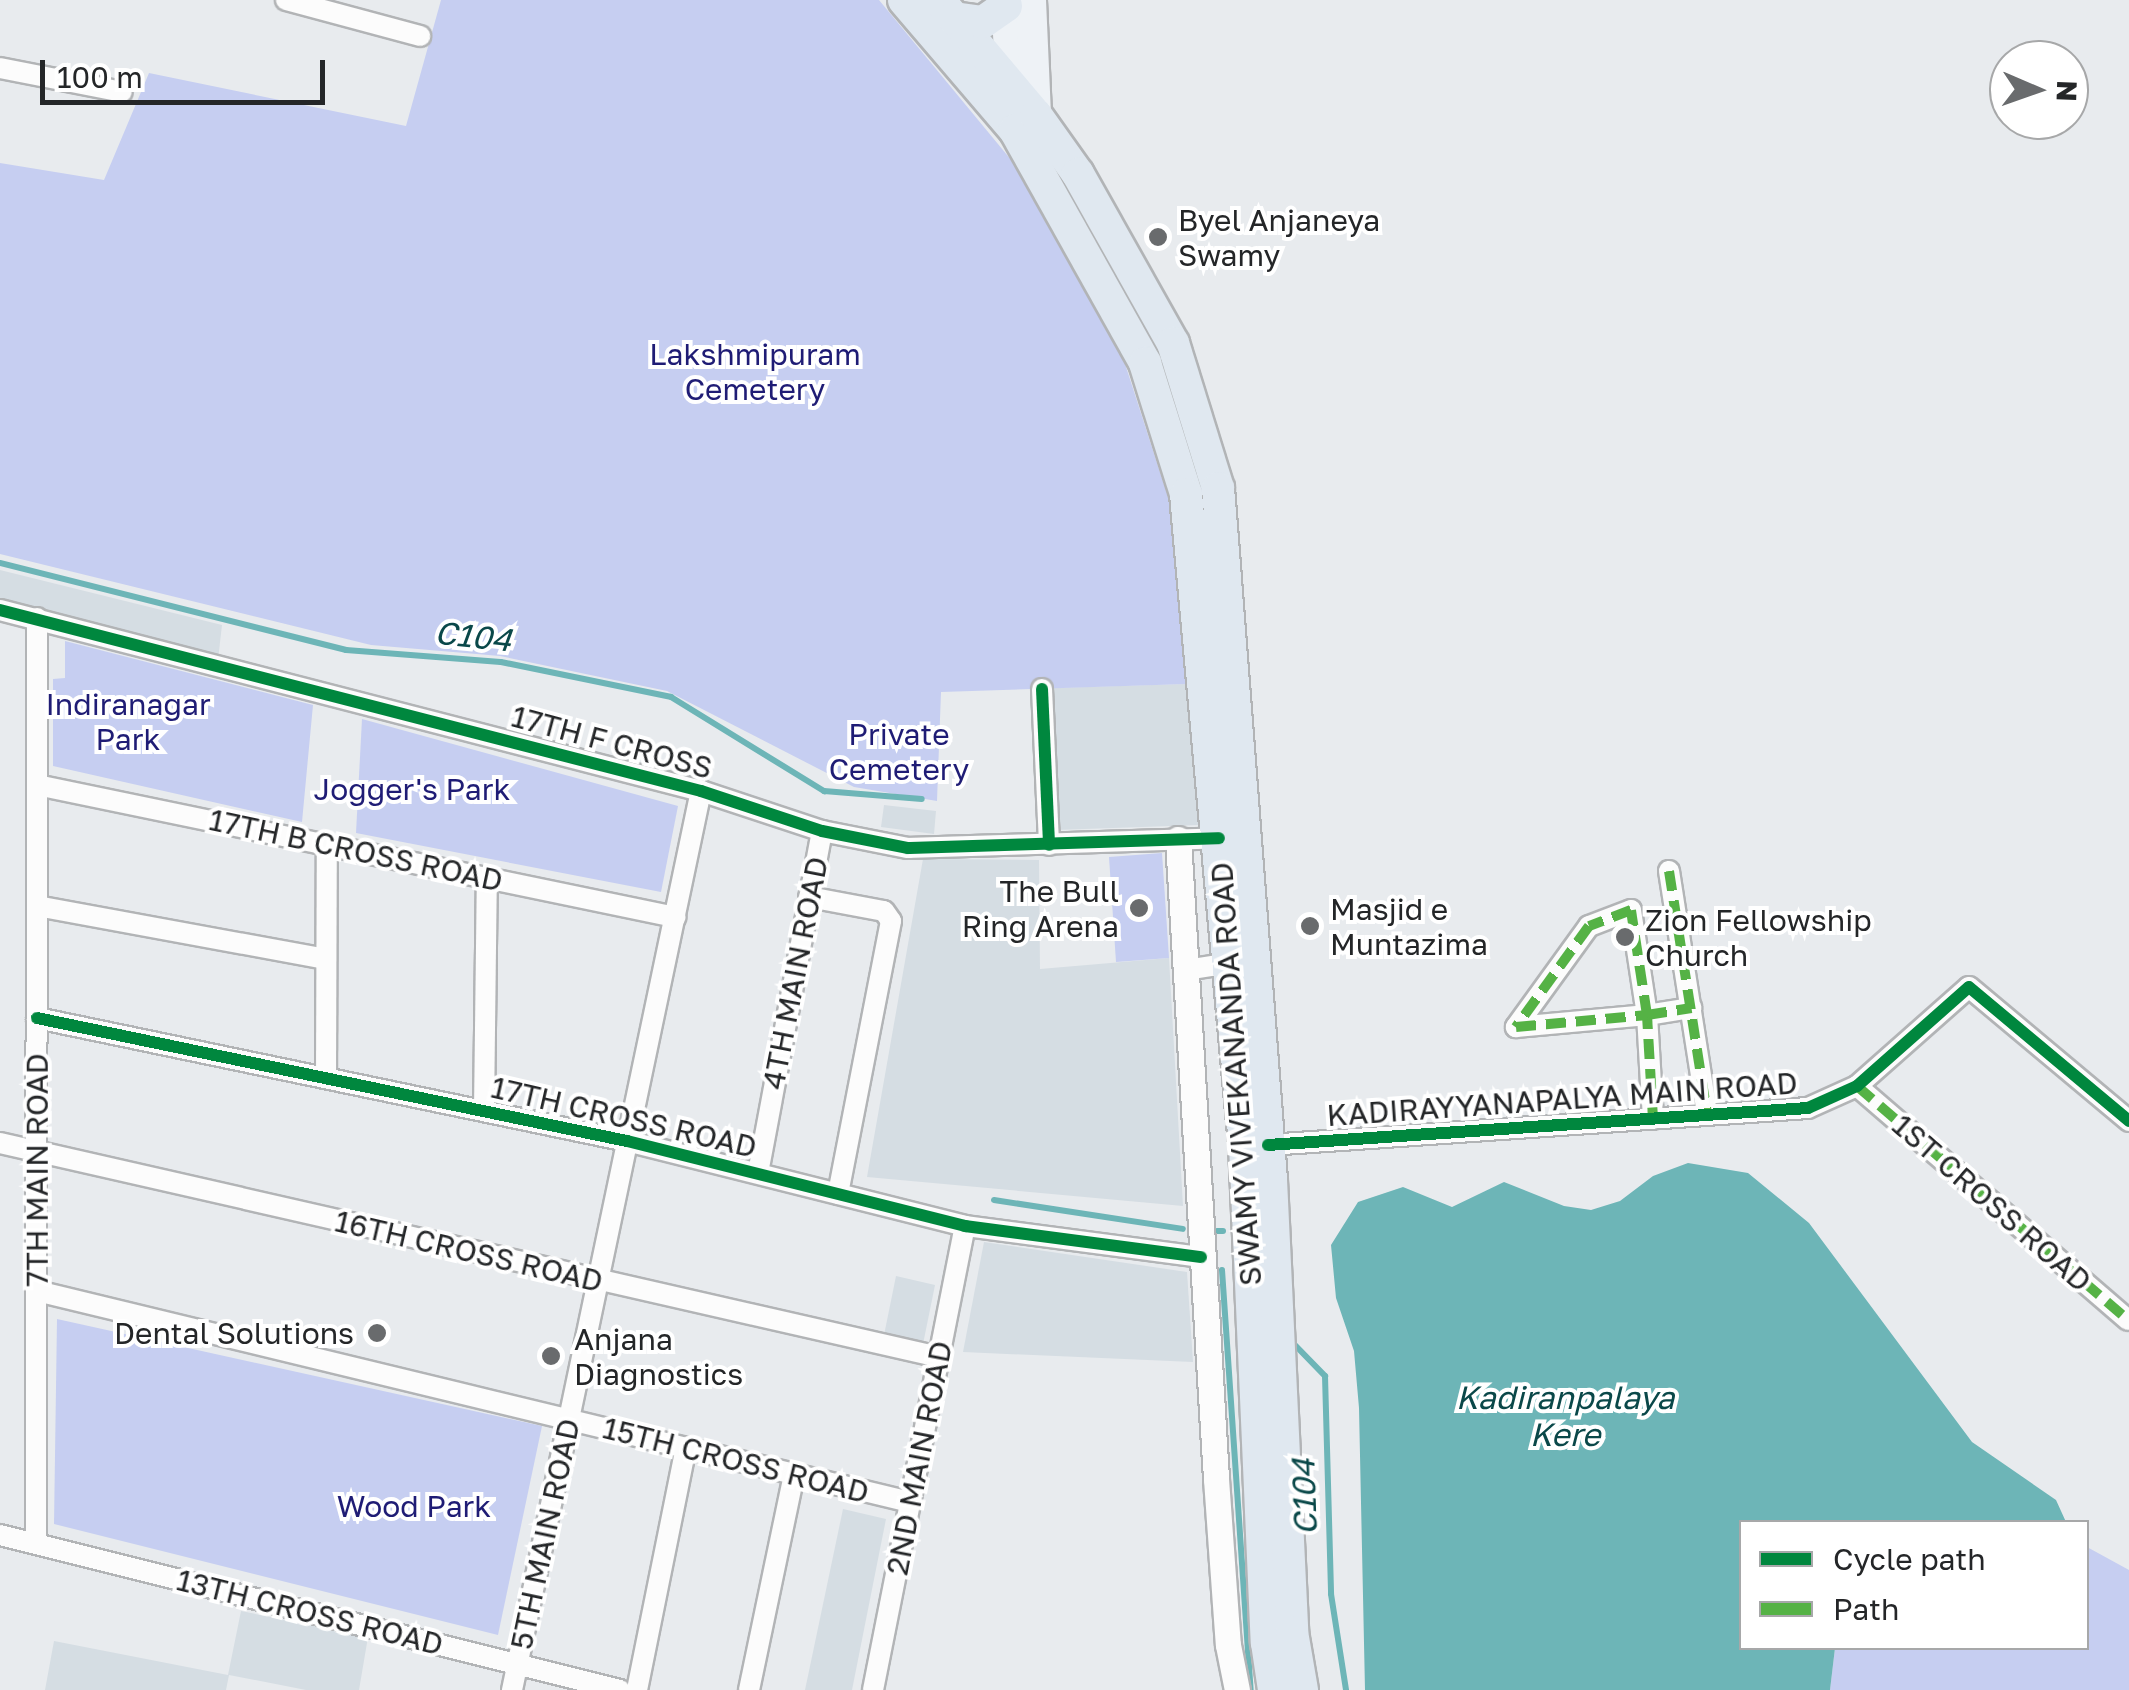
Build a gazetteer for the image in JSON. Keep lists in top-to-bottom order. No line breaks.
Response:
{"streets":{"main road":["SWAMY VIVEKANANDA ROAD"],"street":["17TH F CROSS","17TH B CROSS ROAD","4TH MAIN ROAD","KADIRAYYANAPALYA MAIN ROAD","17TH CROSS ROAD","7TH MAIN ROAD","1ST CROSS ROAD","16TH CROSS ROAD","2ND MAIN ROAD","15TH CROSS ROAD","5TH MAIN ROAD","13TH CROSS ROAD"]},"crossings":[["17TH F CROSS","4TH MAIN ROAD"],["17TH F CROSS","SWAMY VIVEKANANDA ROAD"],["17TH F CROSS","7TH MAIN ROAD"],["17TH F CROSS","5TH MAIN ROAD"],["17TH B CROSS ROAD","7TH MAIN ROAD"],["17TH B CROSS ROAD","5TH MAIN ROAD"],["4TH MAIN ROAD","17TH CROSS ROAD"],["SWAMY VIVEKANANDA ROAD","KADIRAYYANAPALYA MAIN ROAD"],["KADIRAYYANAPALYA MAIN ROAD","1ST CROSS ROAD"],["17TH CROSS ROAD","7TH MAIN ROAD"],["17TH CROSS ROAD","2ND MAIN ROAD"],["17TH CROSS ROAD","5TH MAIN ROAD"],["7TH MAIN ROAD","16TH CROSS ROAD"],["7TH MAIN ROAD","15TH CROSS ROAD"],["7TH MAIN ROAD","13TH CROSS ROAD"],["16TH CROSS ROAD","2ND MAIN ROAD"],["16TH CROSS ROAD","5TH MAIN ROAD"],["2ND MAIN ROAD","15TH CROSS ROAD"],["15TH CROSS ROAD","5TH MAIN ROAD"],["5TH MAIN ROAD","13TH CROSS ROAD"]],"water":["C104","Kadiranpalaya Kere"],"parks":["Lakshmipuram Cemetery","Indiranagar Park","Private Cemetery","Jogger's Park","Wood Park"],"places":["Byel Anjaneya Swamy","The Bull Ring Arena","Masjid e Muntazima","Zion Fellowship Church","Dental Solutions","Anjana Diagnostics"],"legend":["Cycle path","Path"],"scale_bar":"100 m","north":"right"}
